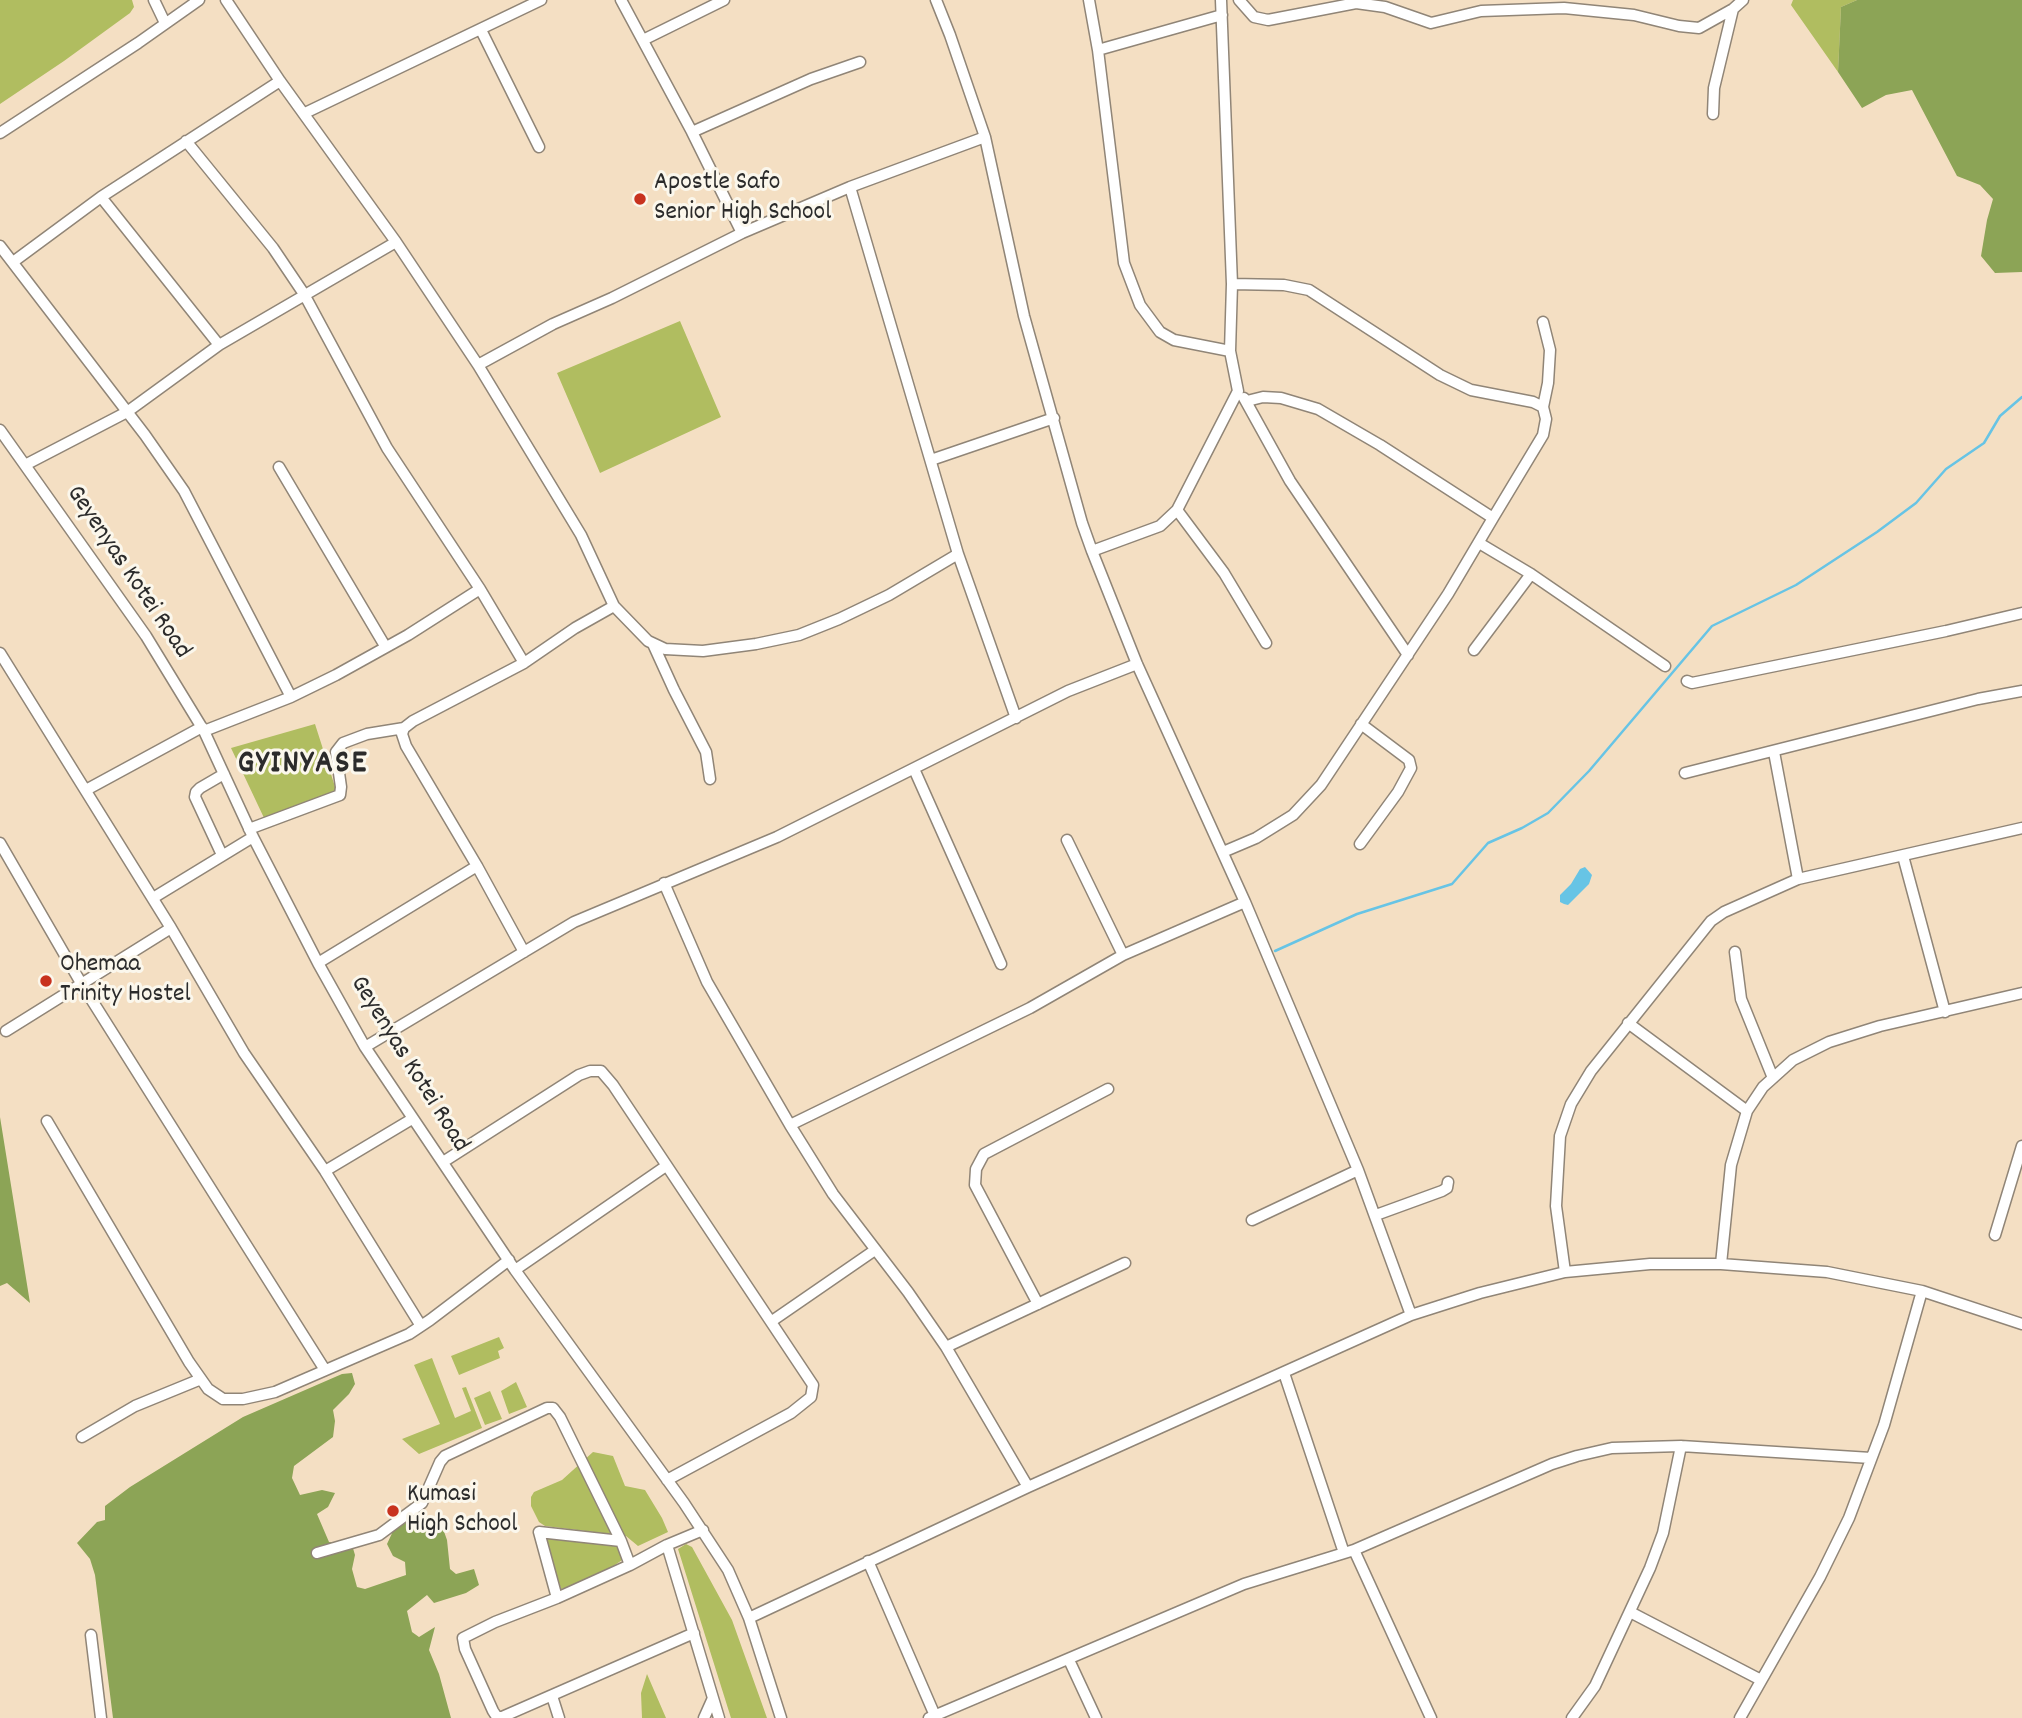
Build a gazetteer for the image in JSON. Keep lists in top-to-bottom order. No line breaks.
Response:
{"streets":{"street":["Geyenyas Kotei Road"]},"districts":["GYINYASE"],"places":["Apostle Safo Senior High School","Ohemaa Trinity Hostel","Kumasi High School"]}
